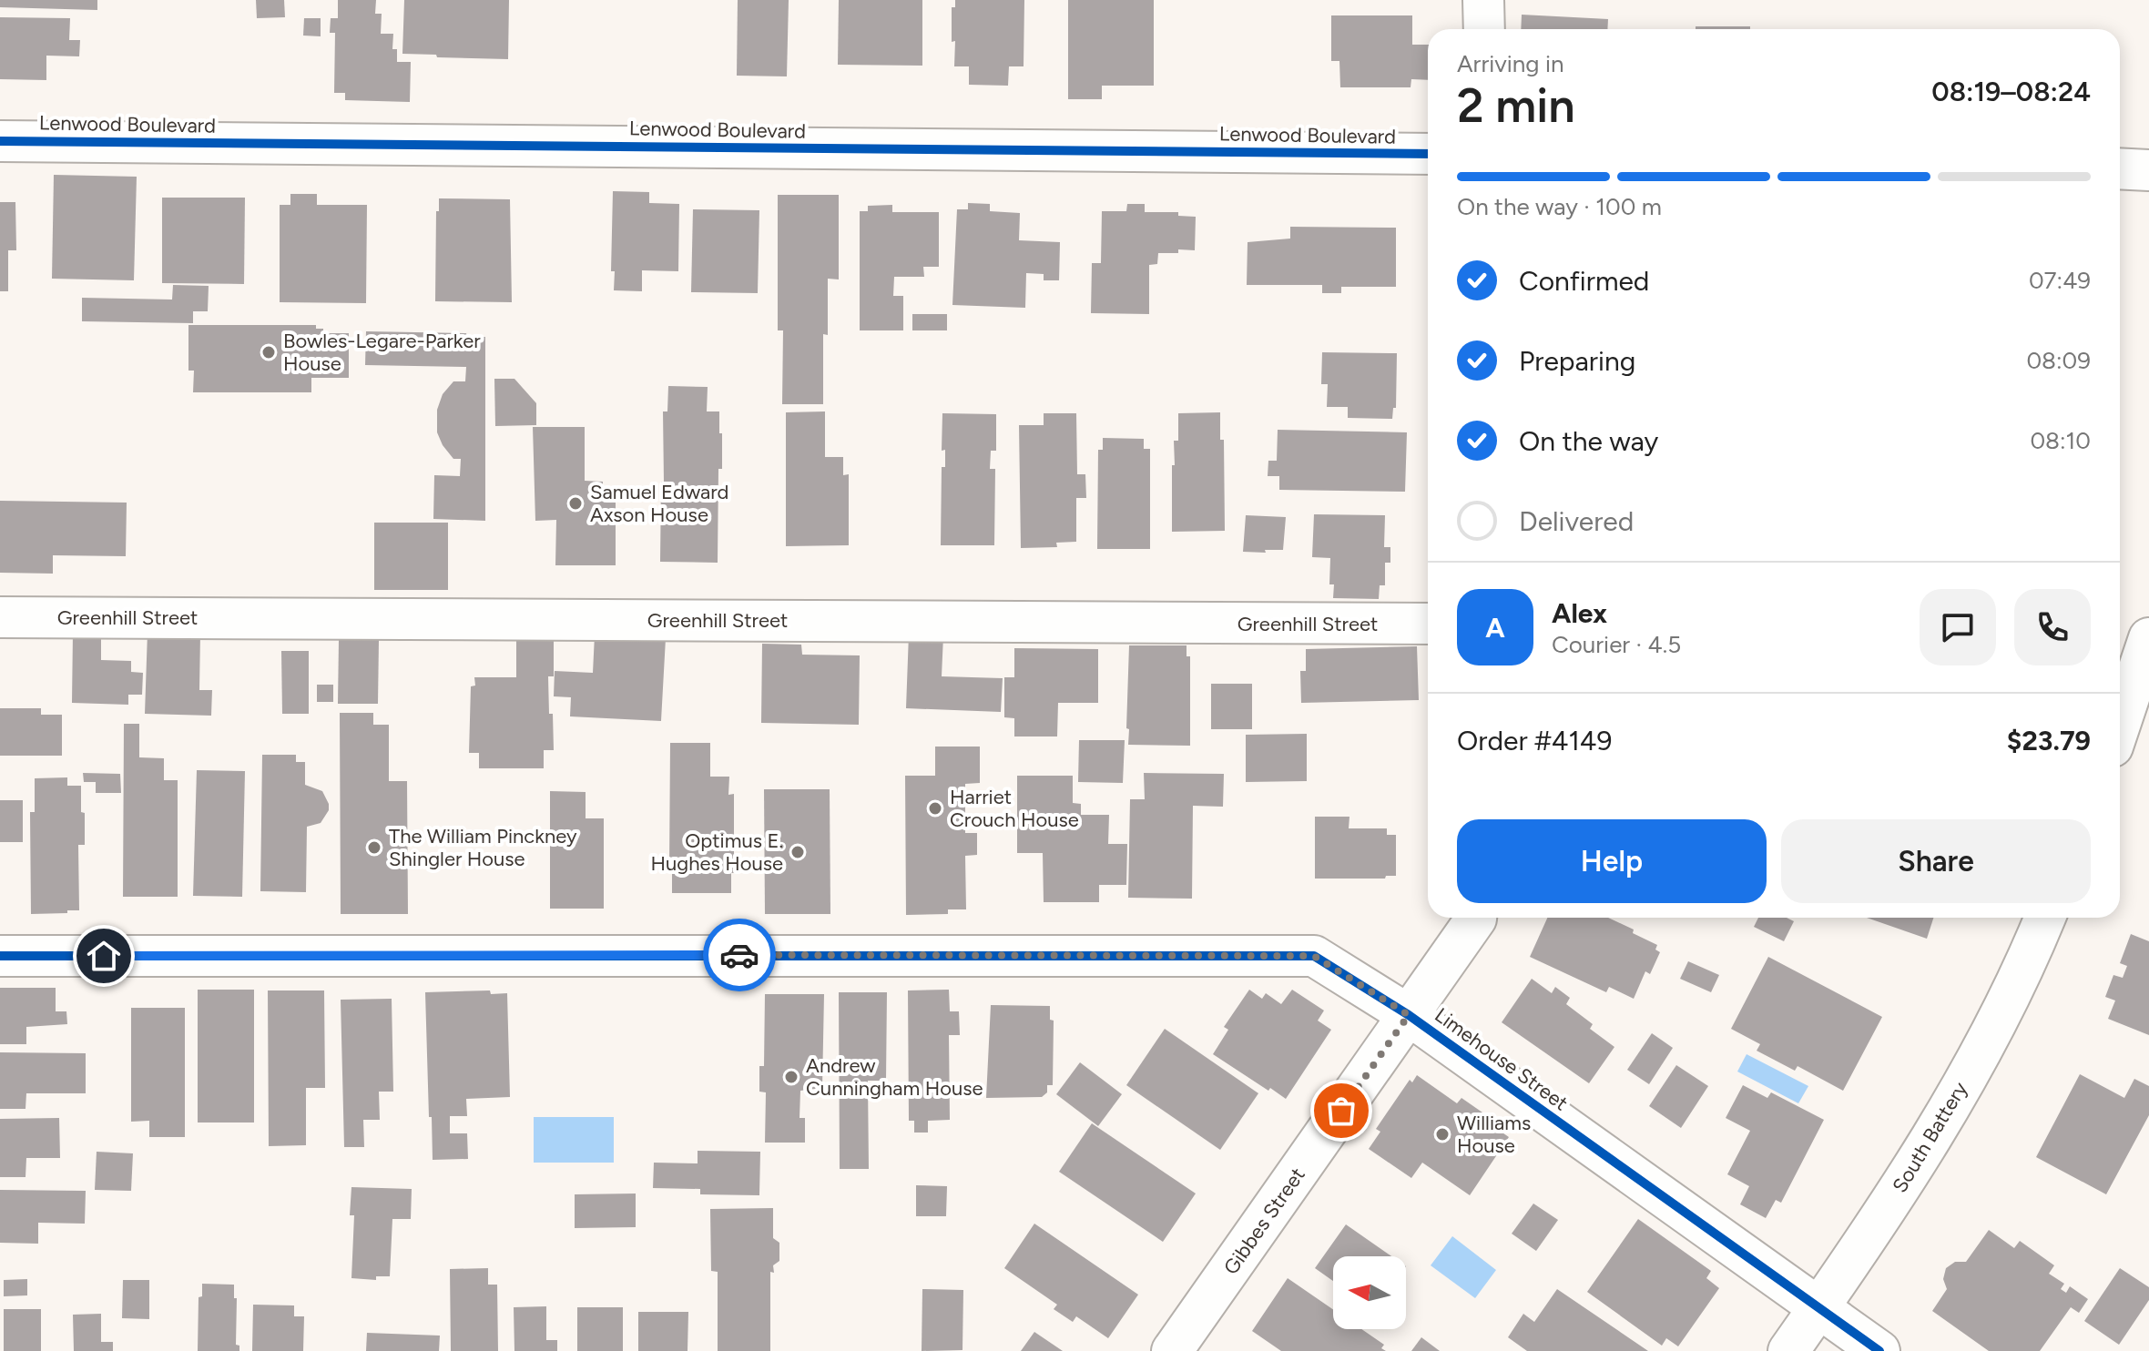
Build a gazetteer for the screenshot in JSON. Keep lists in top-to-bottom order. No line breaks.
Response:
{"streets":{"street":["Lenwood Boulevard","Greenhill Street","Limehouse Street","South Battery","Gibbes Street"]},"crossings":[["Limehouse Street","South Battery"],["Limehouse Street","Gibbes Street"]],"places":["Bowles-Legare-Parker House","Samuel Edward Axson House","Harriet Crouch House","The William Pinckney Shingler House","Optimus E. Hughes House","Andrew Cunningham House","Williams House"],"north":"left","page":{"heading":["2 min","Arriving in","08:19–08:24"],"panel":["Alex","Courier · 4.5","Order #4149","$23.79"],"bar":"On the way · 100 m","list":[["Confirmed","07:49"],["Preparing","08:09"],["On the way","08:10"],"Delivered"],"round":"A","buttons":["Help","Share"]}}
